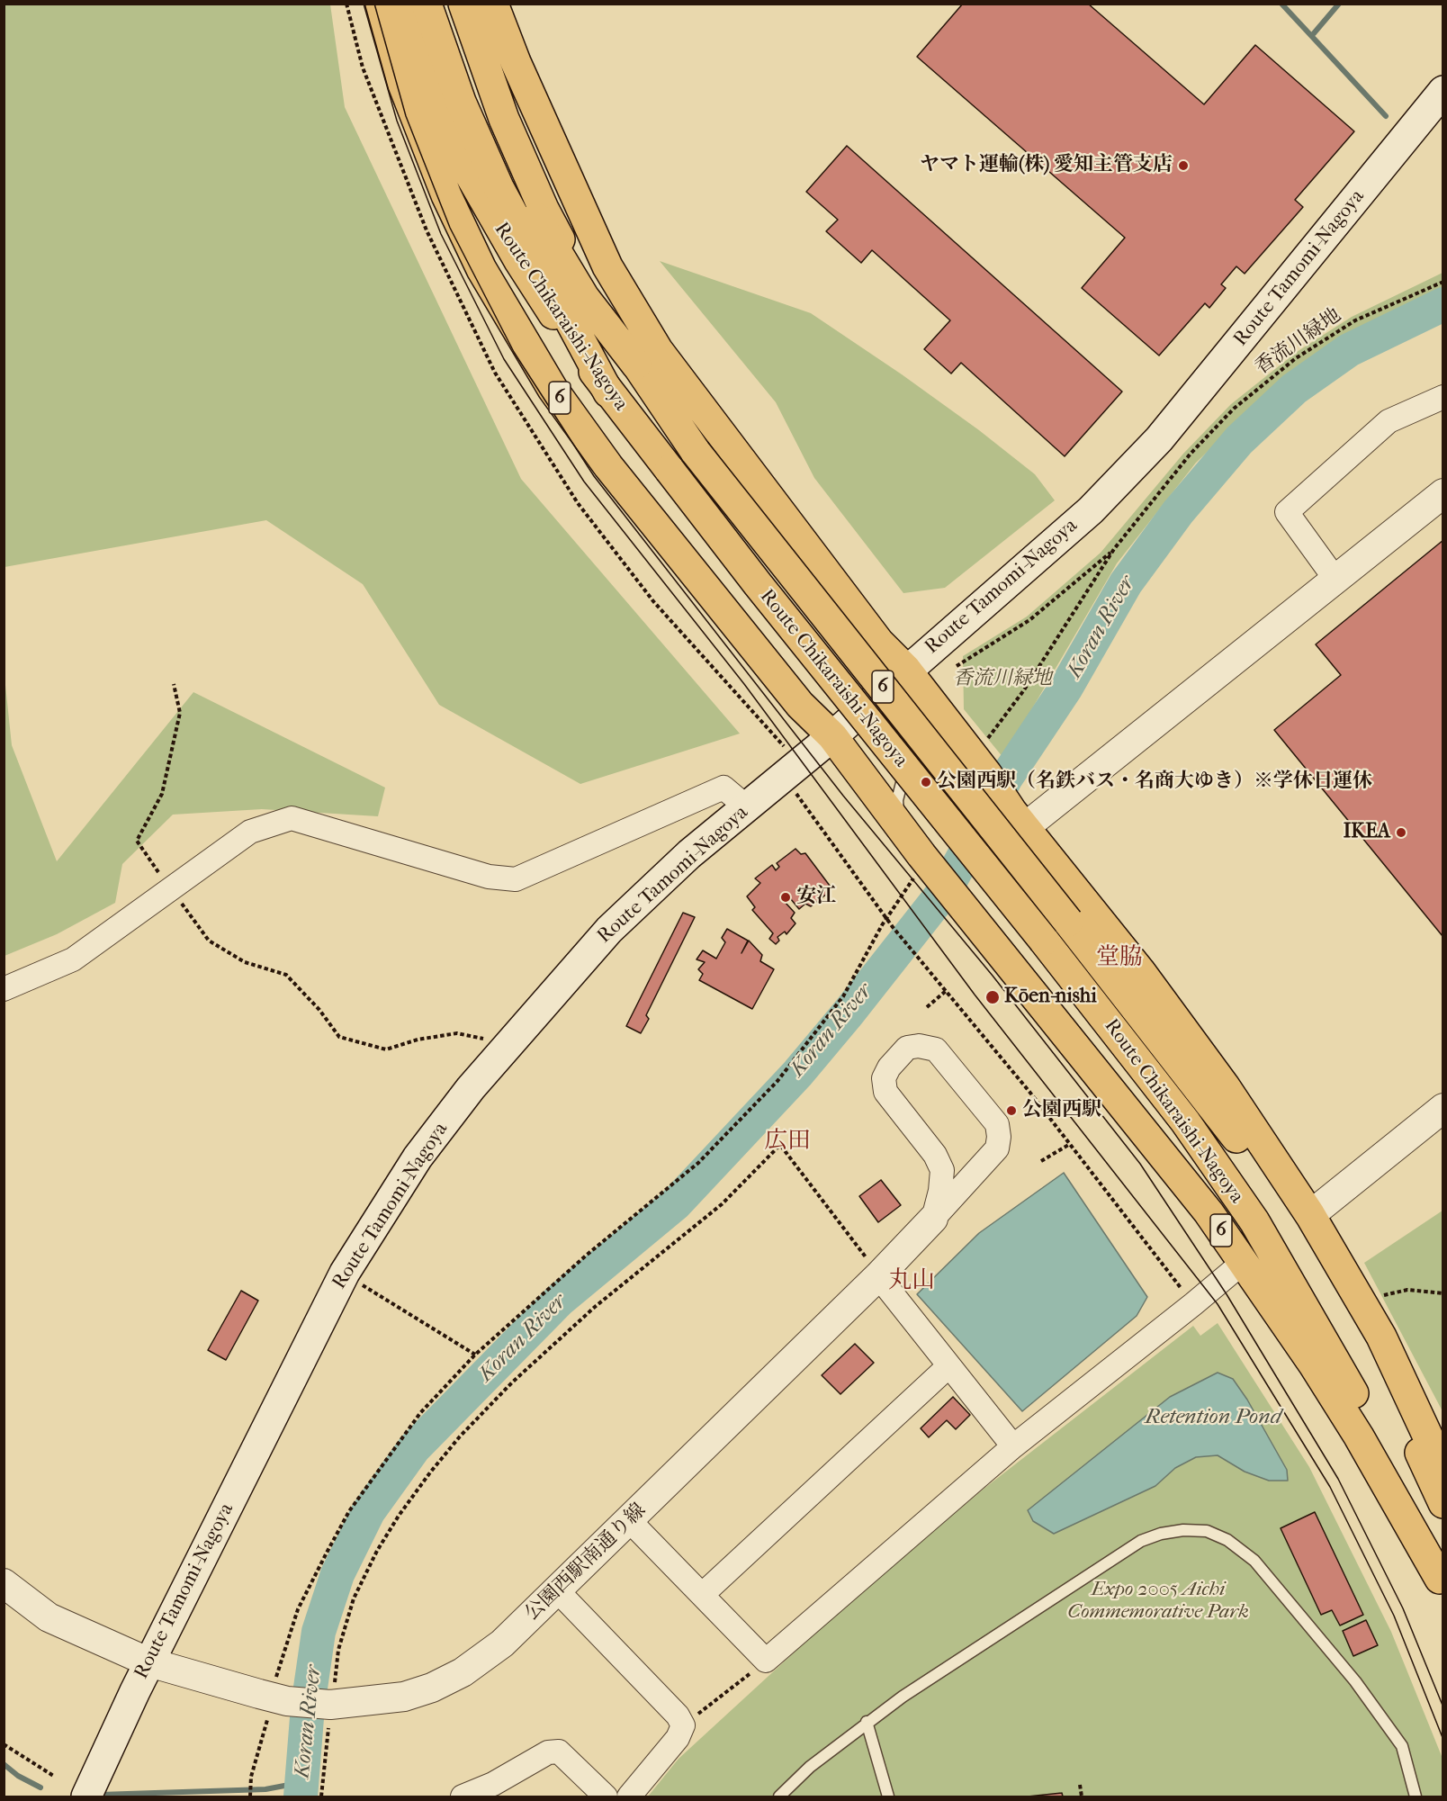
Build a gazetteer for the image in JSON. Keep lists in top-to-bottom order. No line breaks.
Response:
{"streets":{"main road":["Route Tamomi-Nagoya","Route Chikaraishi-Nagoya","6"],"street":["公園西駅南通り線"],"path":["香流川緑地"]},"crossings":[["Route Tamomi-Nagoya","6"],["Route Tamomi-Nagoya","公園西駅南通り線"],["Route Chikaraishi-Nagoya","6"],["香流川緑地","6"]],"districts":["堂脇","広田","丸山"],"water":["Koran River","Retention Pond"],"parks":["香流川緑地","Expo 2005 Aichi Commemorative Park"],"places":["ヤマト運輸(株) 愛知主管支店","公園西駅（名鉄バス・名商大ゆき）※学休日運休","IKEA","安江","Kōen-nishi","公園西駅"]}
